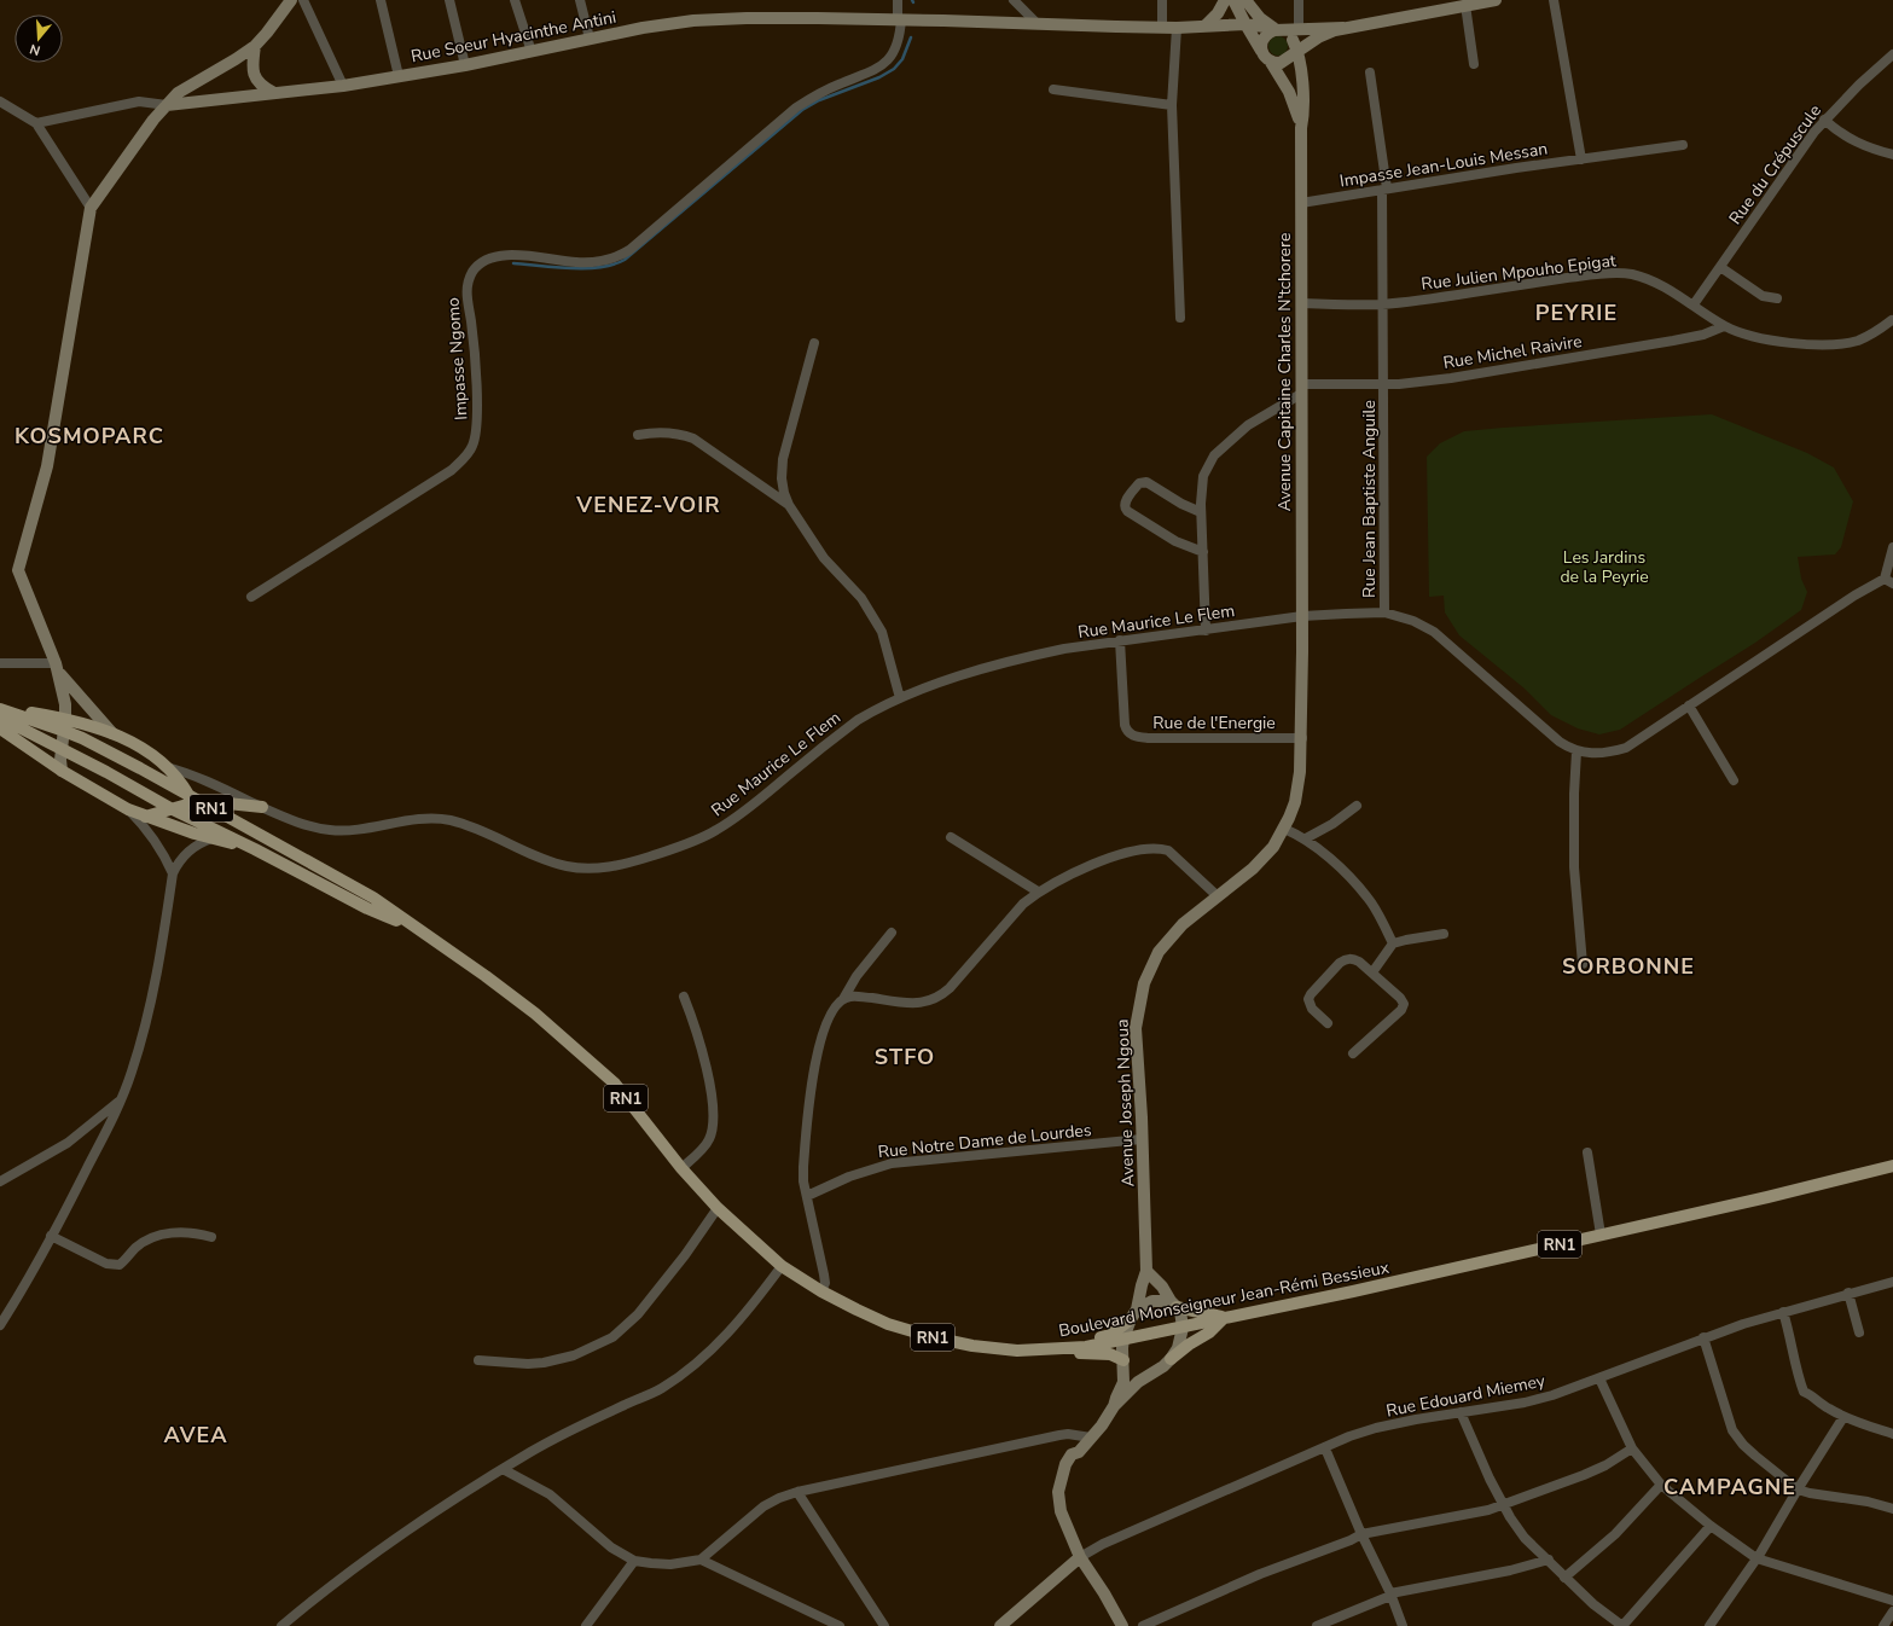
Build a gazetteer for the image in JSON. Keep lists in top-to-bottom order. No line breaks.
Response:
{"streets":{"main road":["Rue Soeur Hyacinthe Antini","Avenue Capitaine Charles N'tchorere","RN1","Avenue Joseph Ngoua","Boulevard Monseigneur Jean-Rémi Bessieux"],"street":["Impasse Jean-Louis Messan","Rue du Crépuscule","Rue Julien Mpouho Epigat","Rue Michel Raivire","Impasse Ngomo","Rue Jean Baptiste Anguile","Rue Maurice Le Flem","Rue de l'Energie","Rue Notre Dame de Lourdes","Rue Edouard Miemey"]},"crossings":[["Rue Soeur Hyacinthe Antini","Impasse Ngomo"],["Impasse Jean-Louis Messan","Avenue Capitaine Charles N'tchorere"],["Impasse Jean-Louis Messan","Rue Jean Baptiste Anguile"],["Rue du Crépuscule","Rue Julien Mpouho Epigat"],["Rue Julien Mpouho Epigat","Rue Michel Raivire"],["Rue Julien Mpouho Epigat","Avenue Capitaine Charles N'tchorere"],["Rue Julien Mpouho Epigat","Rue Jean Baptiste Anguile"],["Rue Michel Raivire","Avenue Capitaine Charles N'tchorere"],["Rue Michel Raivire","Rue Jean Baptiste Anguile"],["Avenue Capitaine Charles N'tchorere","Rue Maurice Le Flem"],["Avenue Capitaine Charles N'tchorere","Avenue Joseph Ngoua"],["Rue Jean Baptiste Anguile","Rue Maurice Le Flem"],["Rue Maurice Le Flem","Rue de l'Energie"],["Rue Maurice Le Flem","Avenue Joseph Ngoua"],["Rue de l'Energie","Avenue Joseph Ngoua"],["Avenue Joseph Ngoua","Rue Notre Dame de Lourdes"],["Avenue Joseph Ngoua","Boulevard Monseigneur Jean-Rémi Bessieux"]],"districts":["PEYRIE","KOSMOPARC","VENEZ-VOIR","SORBONNE","STFO","AVEA","CAMPAGNE"],"parks":["Les Jardins de la Peyrie"],"north":"bottom"}
